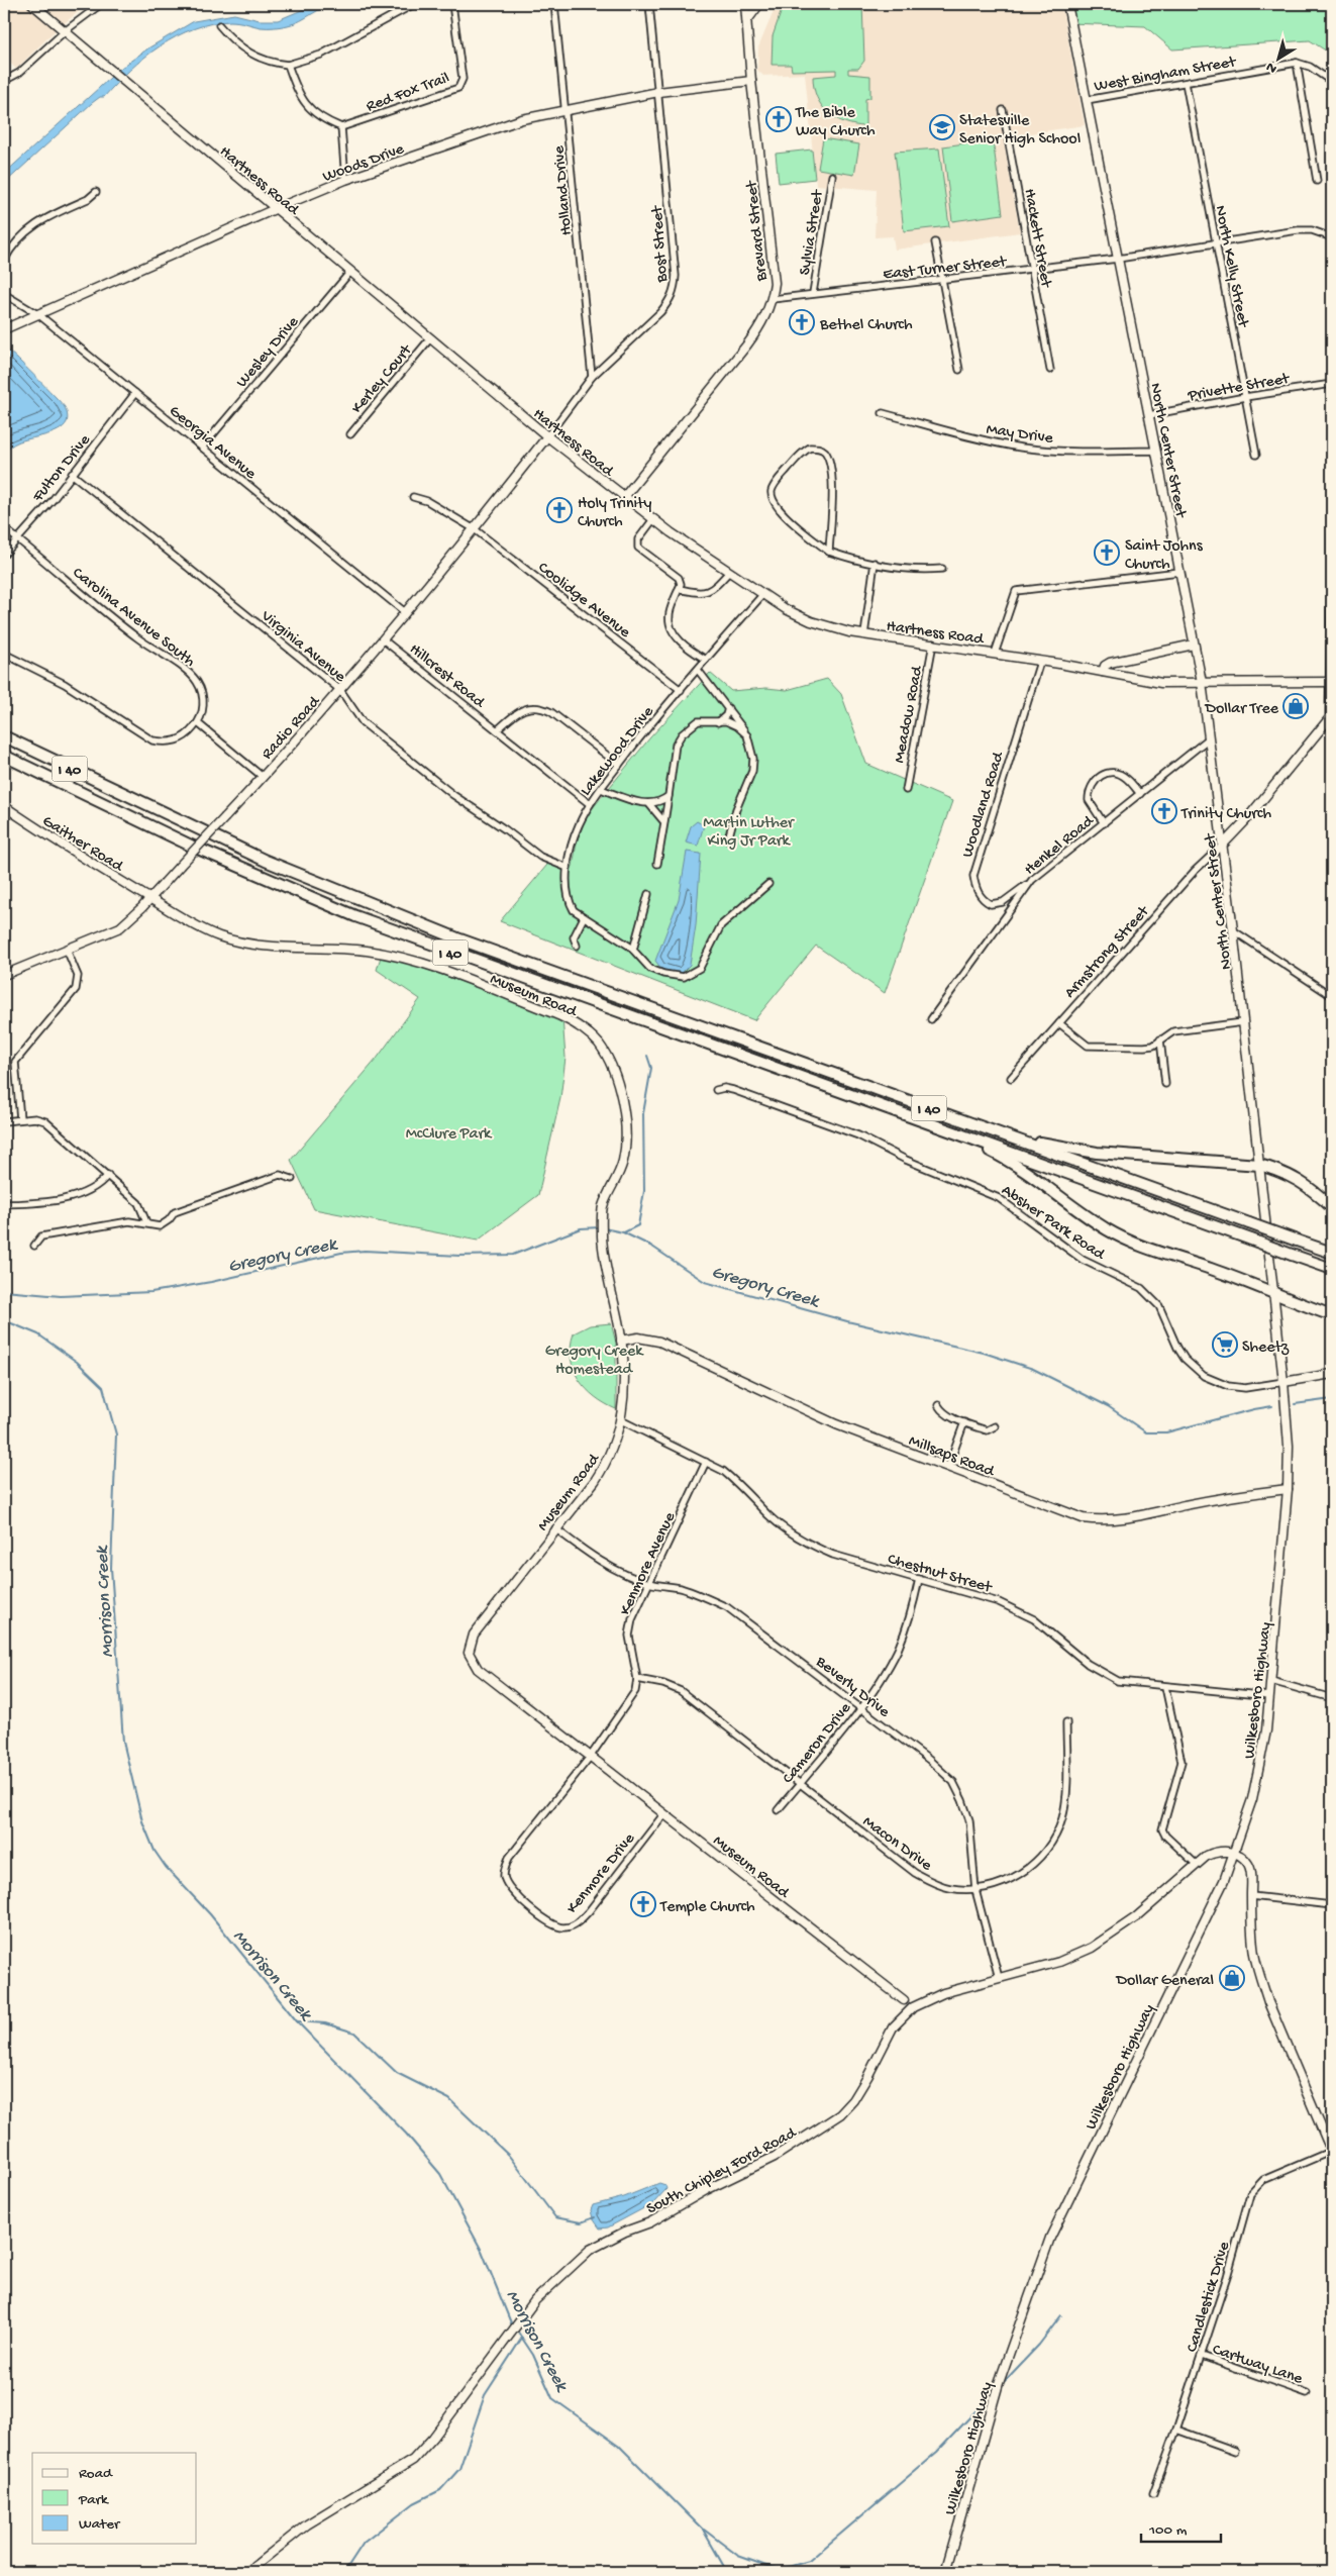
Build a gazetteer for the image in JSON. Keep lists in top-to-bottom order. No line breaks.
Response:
{"streets":{"highway":["I 40"],"street":["West Bingham Street","Red Fox Trail","Woods Drive","Hartness Road","Holland Drive","Brevard Street","Sylvia Street","Hackett Street","Bost Street","East Turner Street","North Kelly Street","Wesley Drive","Kerley Court","Privette Street","May Drive","Georgia Avenue","North Center Street","Fulton Drive","Coolidge Avenue","Carolina Avenue South","Virginia Avenue","Hillcrest Road","Meadow Road","Radio Road","Lakewood Drive","Woodland Road","Gaither Road","Henkel Road","Armstrong Street","Museum Road","Absher Park Road","Millsaps Road","Kenmore Avenue","Chestnut Street","Beverly Drive","Wilkesboro Highway","Cameron Drive","Macon Drive","Kenmore Drive","South Chipley Ford Road","Candlestick Drive","Cartway Lane"]},"crossings":[["West Bingham Street","North Kelly Street"],["West Bingham Street","North Center Street"],["Woods Drive","Hartness Road"],["Woods Drive","Holland Drive"],["Woods Drive","Brevard Street"],["Woods Drive","Bost Street"],["Woods Drive","Georgia Avenue"],["Hartness Road","Brevard Street"],["Hartness Road","Bost Street"],["Hartness Road","Wesley Drive"],["Hartness Road","Kerley Court"],["Hartness Road","North Center Street"],["Hartness Road","Meadow Road"],["Hartness Road","Radio Road"],["Hartness Road","Lakewood Drive"],["Hartness Road","Woodland Road"],["Holland Drive","Bost Street"],["Brevard Street","East Turner Street"],["Sylvia Street","East Turner Street"],["Hackett Street","East Turner Street"],["Bost Street","Radio Road"],["East Turner Street","North Kelly Street"],["East Turner Street","North Center Street"],["North Kelly Street","Privette Street"],["Wesley Drive","Georgia Avenue"],["Privette Street","North Center Street"],["May Drive","North Center Street"],["Georgia Avenue","Fulton Drive"],["Georgia Avenue","Radio Road"],["North Center Street","Henkel Road"],["North Center Street","Armstrong Street"],["North Center Street","Wilkesboro Highway"],["Fulton Drive","Carolina Avenue South"],["Fulton Drive","Virginia Avenue"],["Coolidge Avenue","Radio Road"],["Coolidge Avenue","Lakewood Drive"],["Virginia Avenue","Radio Road"],["Virginia Avenue","Lakewood Drive"],["Hillcrest Road","Radio Road"],["Hillcrest Road","Lakewood Drive"],["Radio Road","Gaither Road"],["Radio Road","Museum Road"],["Woodland Road","Henkel Road"],["Gaither Road","Museum Road"],["Museum Road","Millsaps Road"],["Museum Road","Kenmore Avenue"],["Museum Road","Chestnut Street"],["Museum Road","Beverly Drive"],["Museum Road","Kenmore Drive"],["Absher Park Road","Wilkesboro Highway"],["Millsaps Road","Wilkesboro Highway"],["Kenmore Avenue","Chestnut Street"],["Kenmore Avenue","Beverly Drive"],["Kenmore Avenue","Macon Drive"],["Kenmore Avenue","Kenmore Drive"],["Chestnut Street","Wilkesboro Highway"],["Chestnut Street","Cameron Drive"],["Beverly Drive","Cameron Drive"],["Beverly Drive","Macon Drive"],["Beverly Drive","South Chipley Ford Road"],["Wilkesboro Highway","South Chipley Ford Road"],["Cameron Drive","Macon Drive"],["Candlestick Drive","Cartway Lane"]],"water":["Gregory Creek","Morrison Creek"],"parks":["Martin Luther King Jr Park","McClure Park","Gregory Creek Homestead"],"places":{"church":["The Bible Way Church","Bethel Church","Holy Trinity Church","Saint Johns Church","Trinity Church","Temple Church"],"school or university":["Statesville Senior High School"],"shop":["Dollar Tree","Dollar General"],"supermarket":["Sheetz"]},"legend":["Road","Park","Water"],"scale_bar":"100 m","north":"bottom left"}
